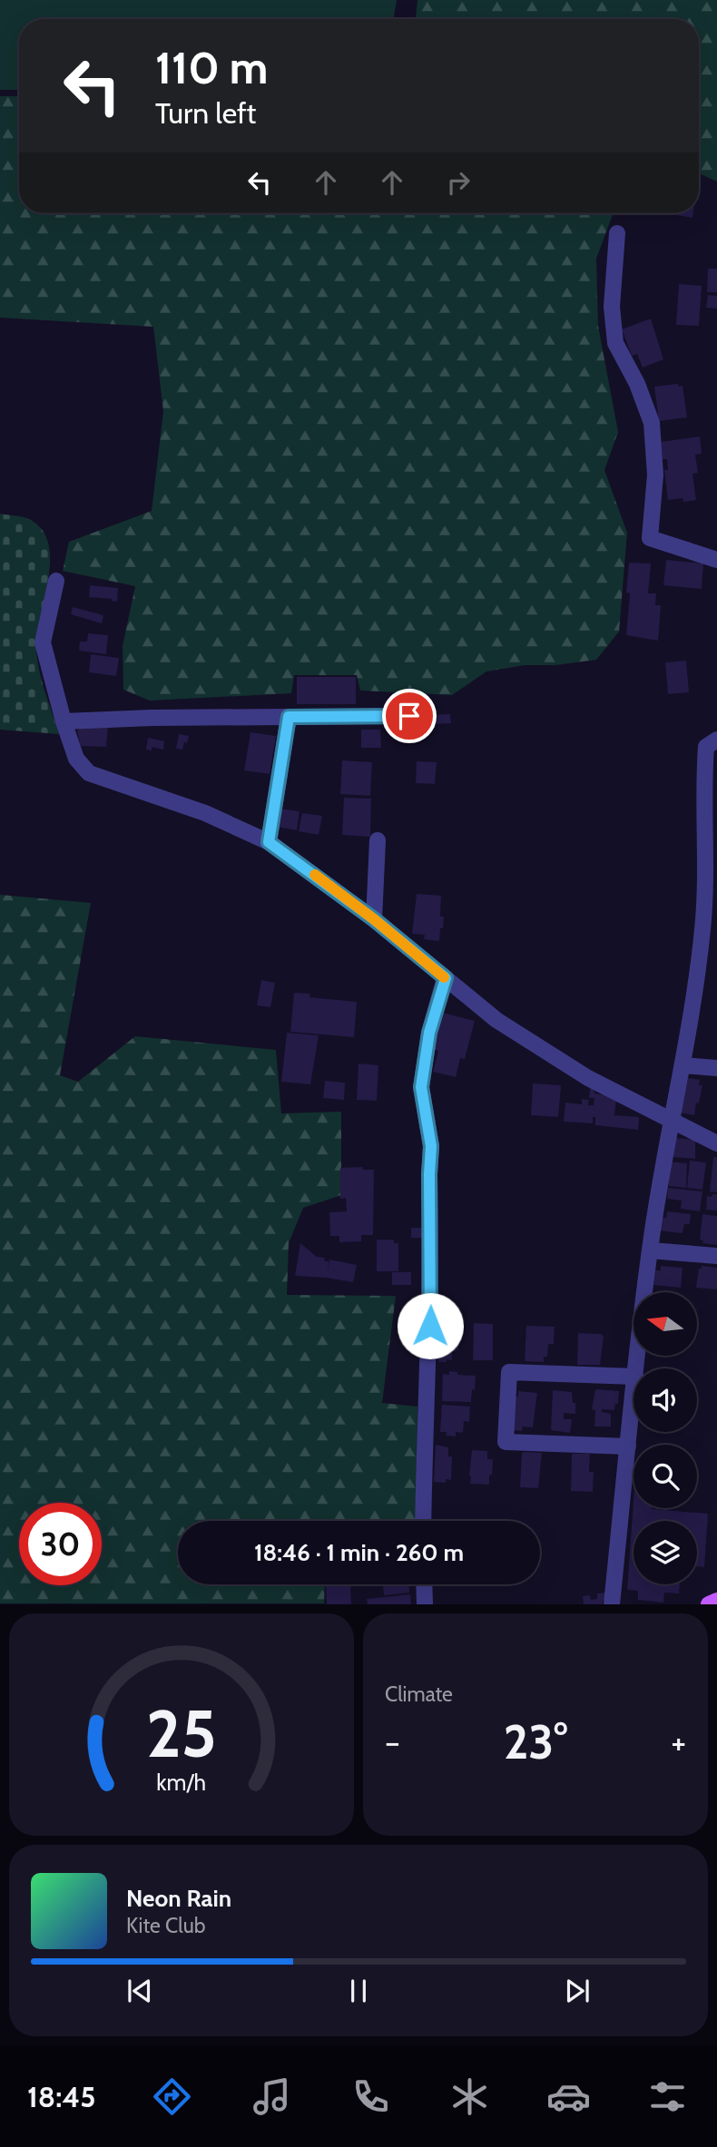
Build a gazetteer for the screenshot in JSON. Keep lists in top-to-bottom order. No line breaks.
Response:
{"north":"left","page":{"turn":["110 m","Turn left"],"limit":"30","trip":"18:46 · 1 min · 260 m","tile":"Climate","heat":["−","23°","+"],"song":["Neon Rain","Kite Club"],"tabs":"18:45","gauge":["25","km/h"]}}
